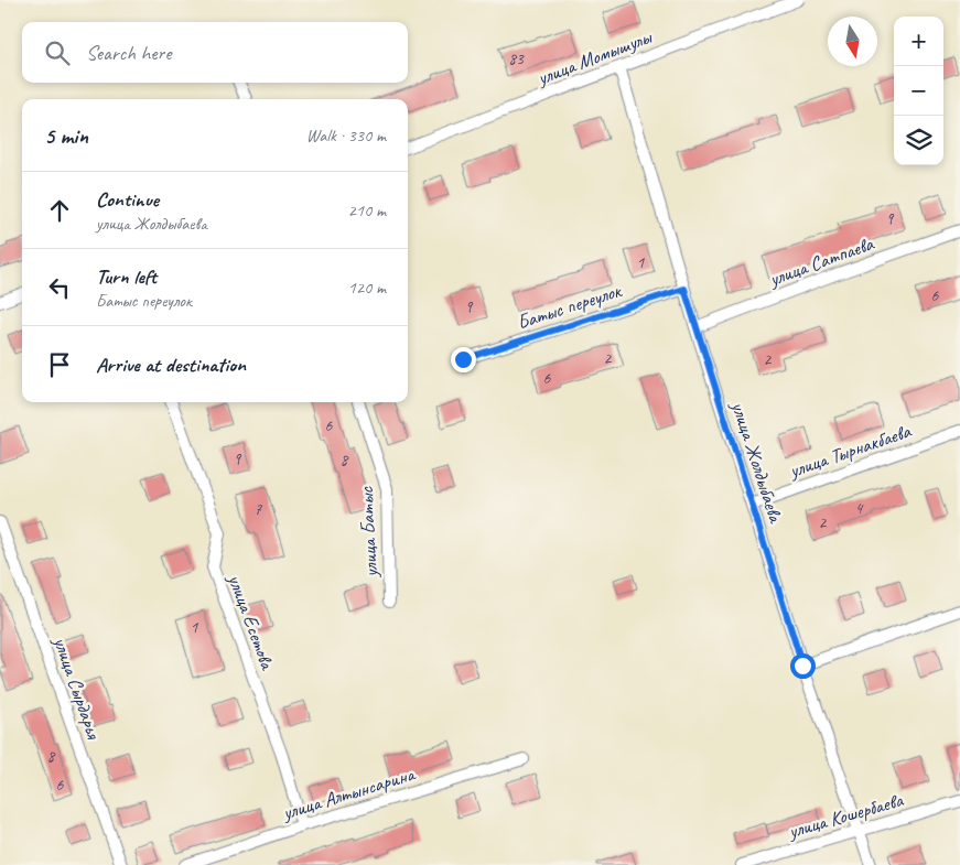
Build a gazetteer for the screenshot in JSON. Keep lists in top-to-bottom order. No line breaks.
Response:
{"streets":{"street":["улица Момышулы","улица Сатпаева","Батыс переулок","улица Тырнакбаева","улица Жолдыбаева","улица Батыс","улица Есетова","улица Сырдарья","улица Алтынсарина","улица Кошербаева"]},"crossings":[["улица Момышулы","улица Жолдыбаева"],["улица Сатпаева","улица Жолдыбаева"],["Батыс переулок","улица Жолдыбаева"],["улица Тырнакбаева","улица Жолдыбаева"],["улица Жолдыбаева","улица Кошербаева"],["улица Есетова","улица Алтынсарина"]],"house_numbers":["83","9","1","6","9","2","2","6","6","9","8","4","7","2","1","8","6"],"north":"bottom","page":{"map_buttons":["+","−"],"search":"Search here","heading":["5 min","Walk · 330 m"],"list":[["Continue","улица Жолдыбаева","210 m"],["Turn left","Батыс переулок","120 m"],"Arrive at destination"]}}
